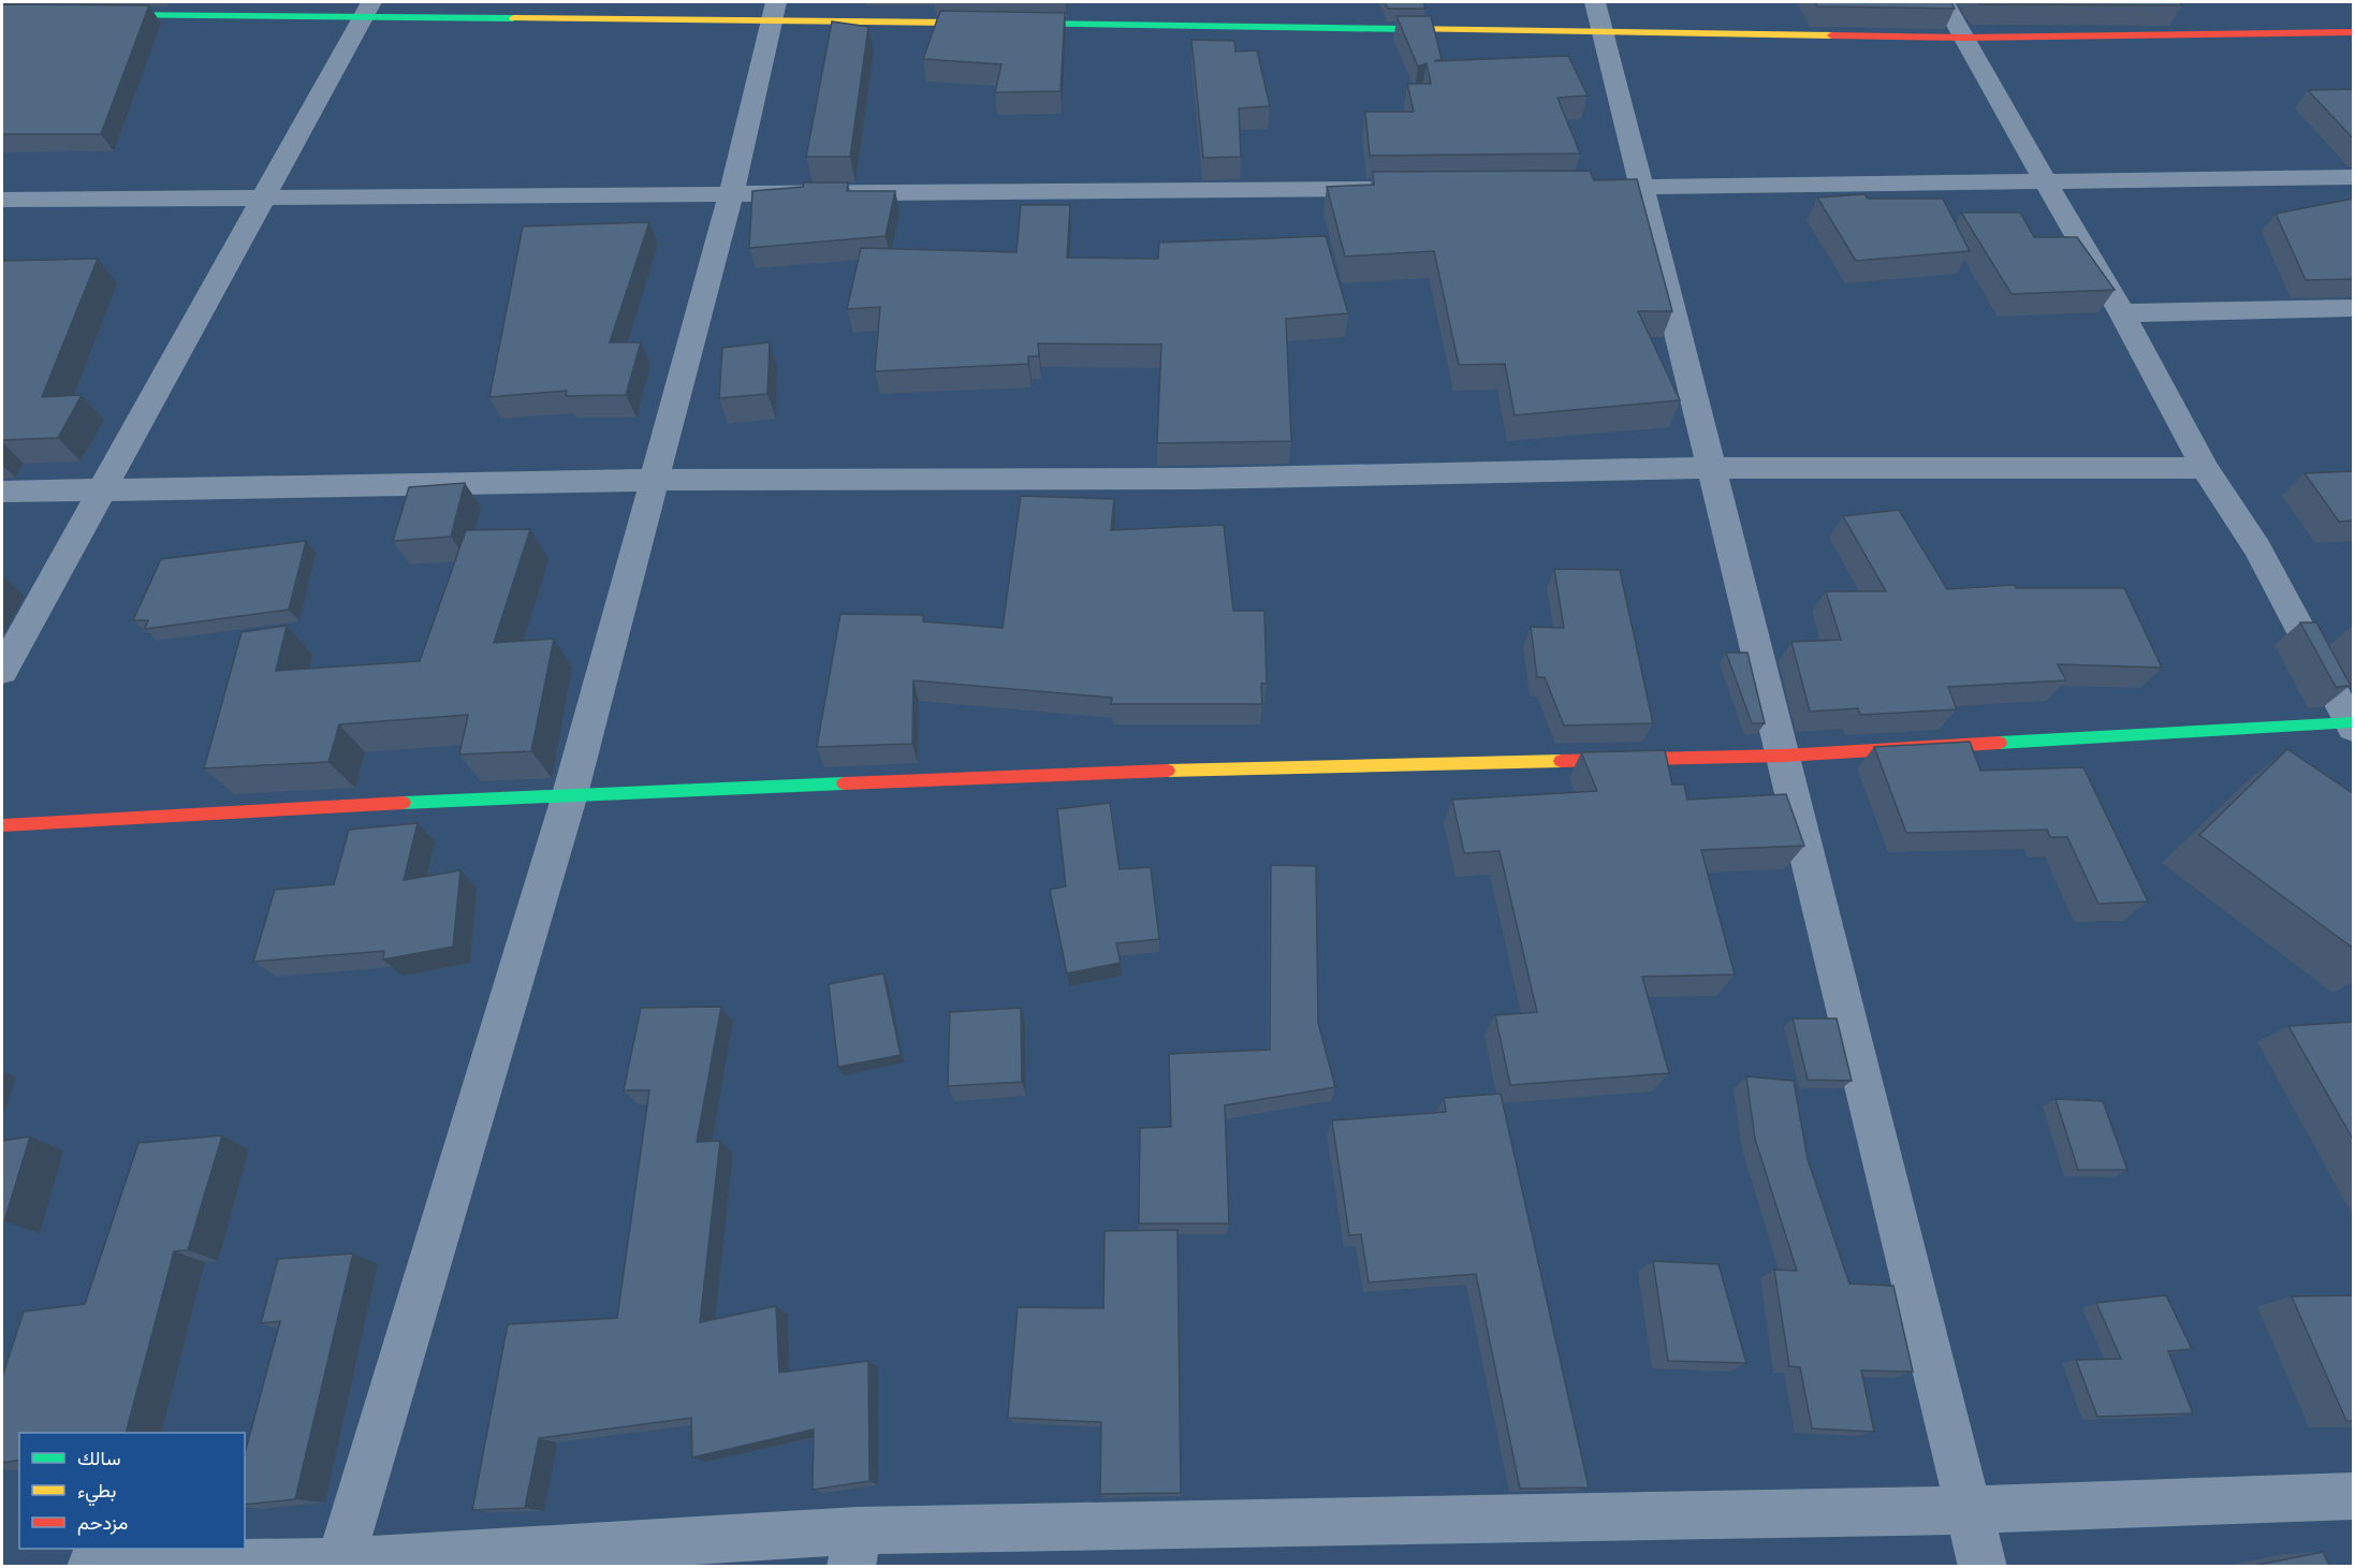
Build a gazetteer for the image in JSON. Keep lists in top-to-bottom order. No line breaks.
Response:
{"legend":["سالك","بطيء","مزدحم"]}
